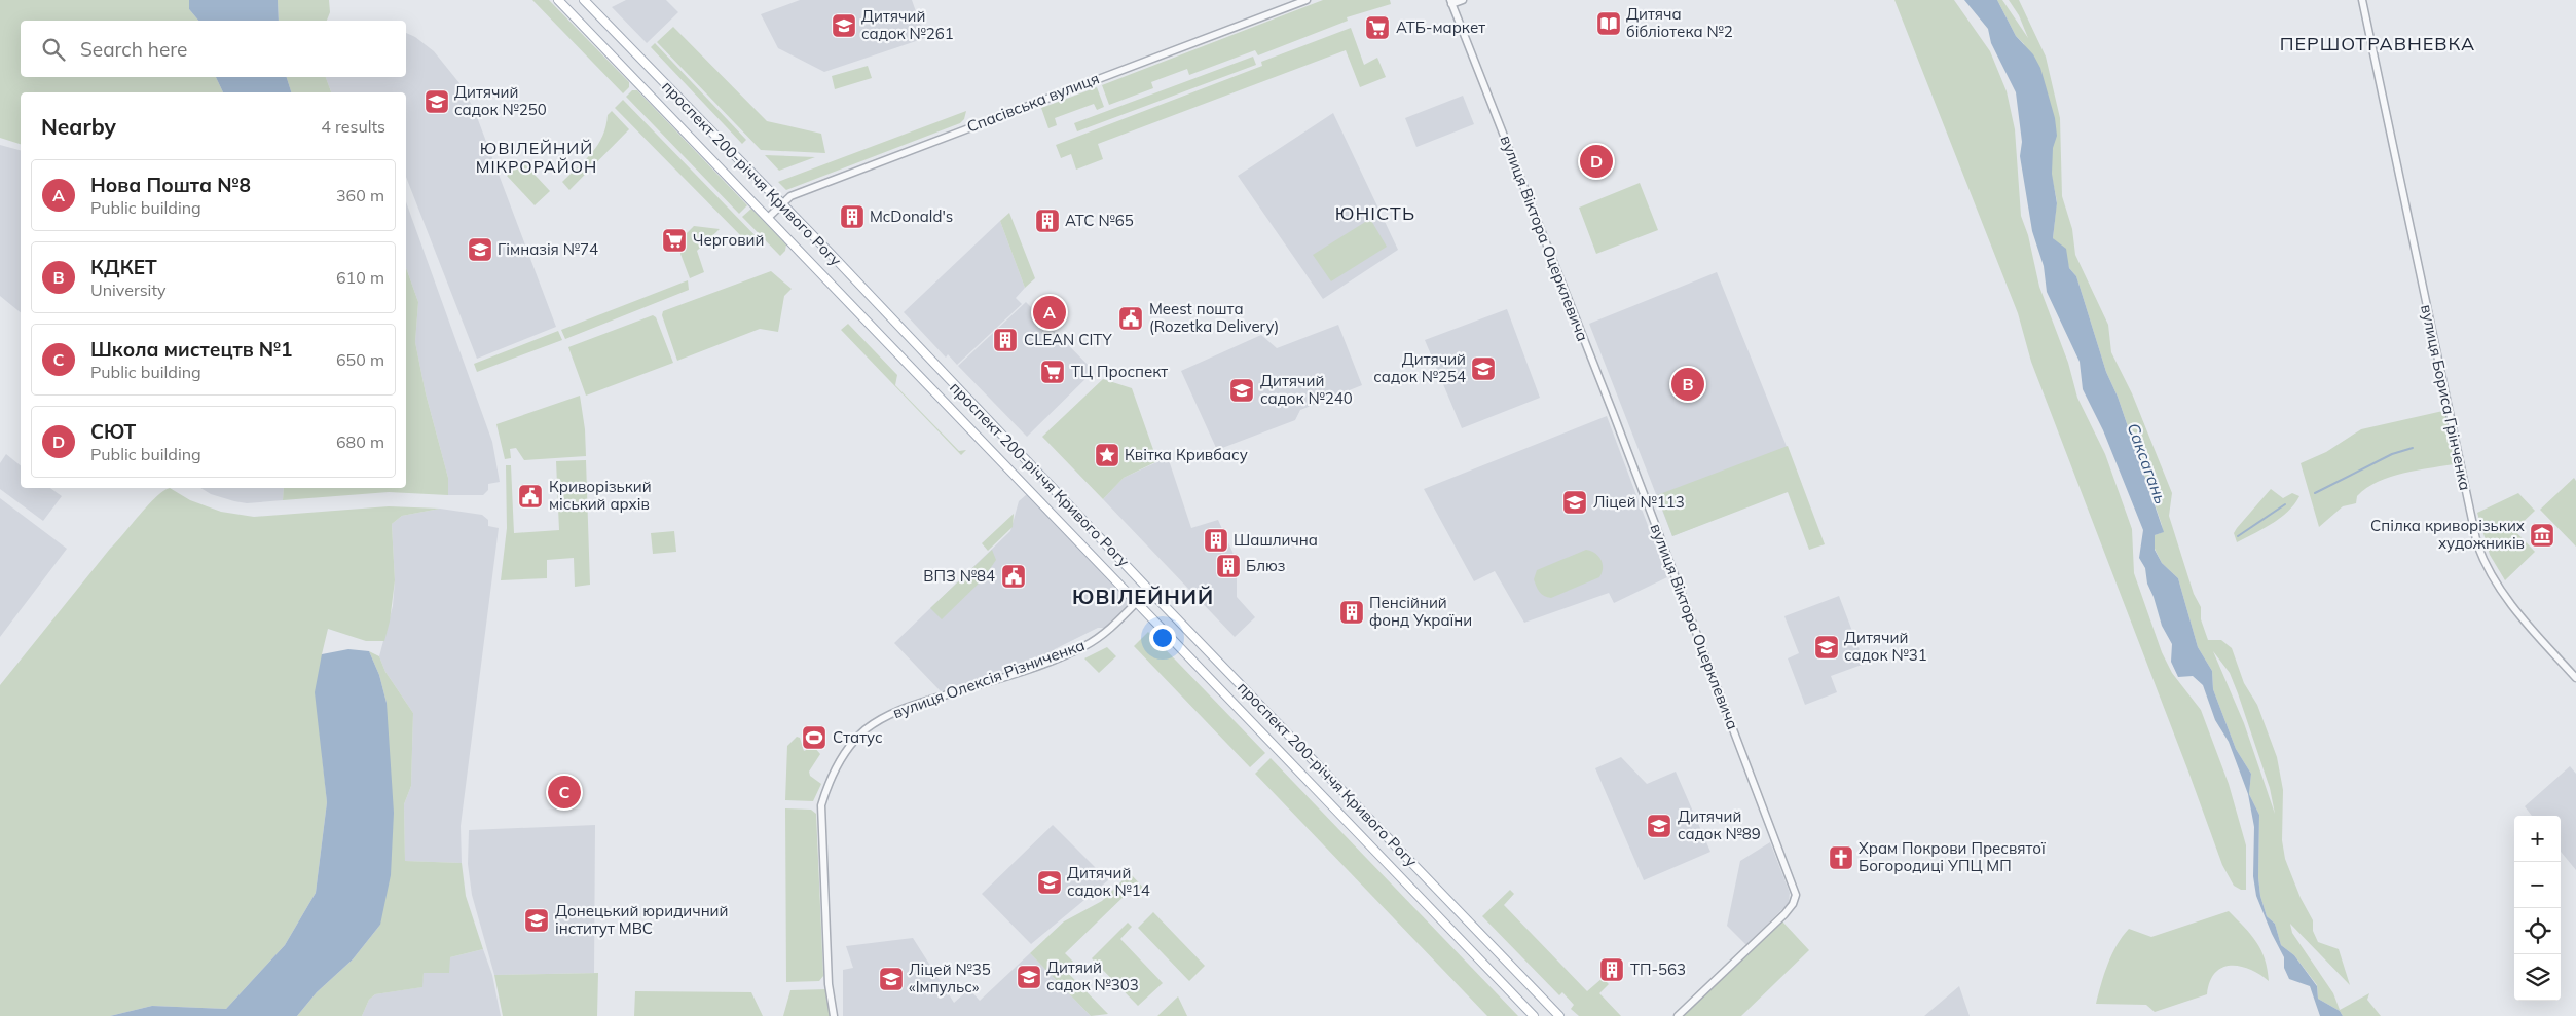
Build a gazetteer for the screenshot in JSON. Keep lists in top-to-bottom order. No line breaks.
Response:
{"streets":{"main road":["проспект 200-річчя Кривого Рогу"],"street":["Спасівська вулиця","вулиця Віктора Оцерклевича","вулиця Бориса Грінченка","вулиця Олексія Різниченка"]},"crossings":[["Спасівська вулиця","проспект 200-річчя Кривого Рогу"],["проспект 200-річчя Кривого Рогу","вулиця Олексія Різниченка"]],"districts":["ПЕРШОТРАВНЕВКА","ЮВІЛЕЙНИЙ МІКРОРАЙОН","ЮНІСТЬ","ЮВІЛЕЙНИЙ"],"water":["Саксагань"],"places":{"library":["Дитяча бібліотека №2"],"school or university":["Дитячий садок №261","Дитячий садок №250","Гімназія №74","Дитячий садок №254","Дитячий садок №240","Ліцей №113","Дитячий садок №31","Дитячий садок №89","Дитячий садок №14","Донецький юридичний інститут МВС","Дитяий садок №303","Ліцей №35 «Імпульс»"],"supermarket":["АТБ-маркет","Черговий","ТЦ Проспект"],"building":["McDonald's","АТС №65","CLEAN CITY","Шашлична","Блюз","Пенсійний фонд України","ТП-563"],"public building":["Meest пошта (Rozetka Delivery)","Криворізький міський архів","ВПЗ №84"],"place":["Квітка Кривбасу"],"museum":["Спілка криворізьких художників"],"sports":["Статус"],"church":["Храм Покрови Пресвятої Богородиці УПЦ МП"]},"page":{"search":"Search here","heading":["Nearby","4 results"],"pins":["D","A","B","C"],"list":[{"mark":"A","name":"Нова Пошта №8","note":"Public building","value":"360 m"},{"mark":"B","name":"КДКЕТ","note":"University","value":"610 m"},{"mark":"C","name":"Школа мистецтв №1","note":"Public building","value":"650 m"},{"mark":"D","name":"СЮТ","note":"Public building","value":"680 m"}],"map_buttons":["+","−"]}}
